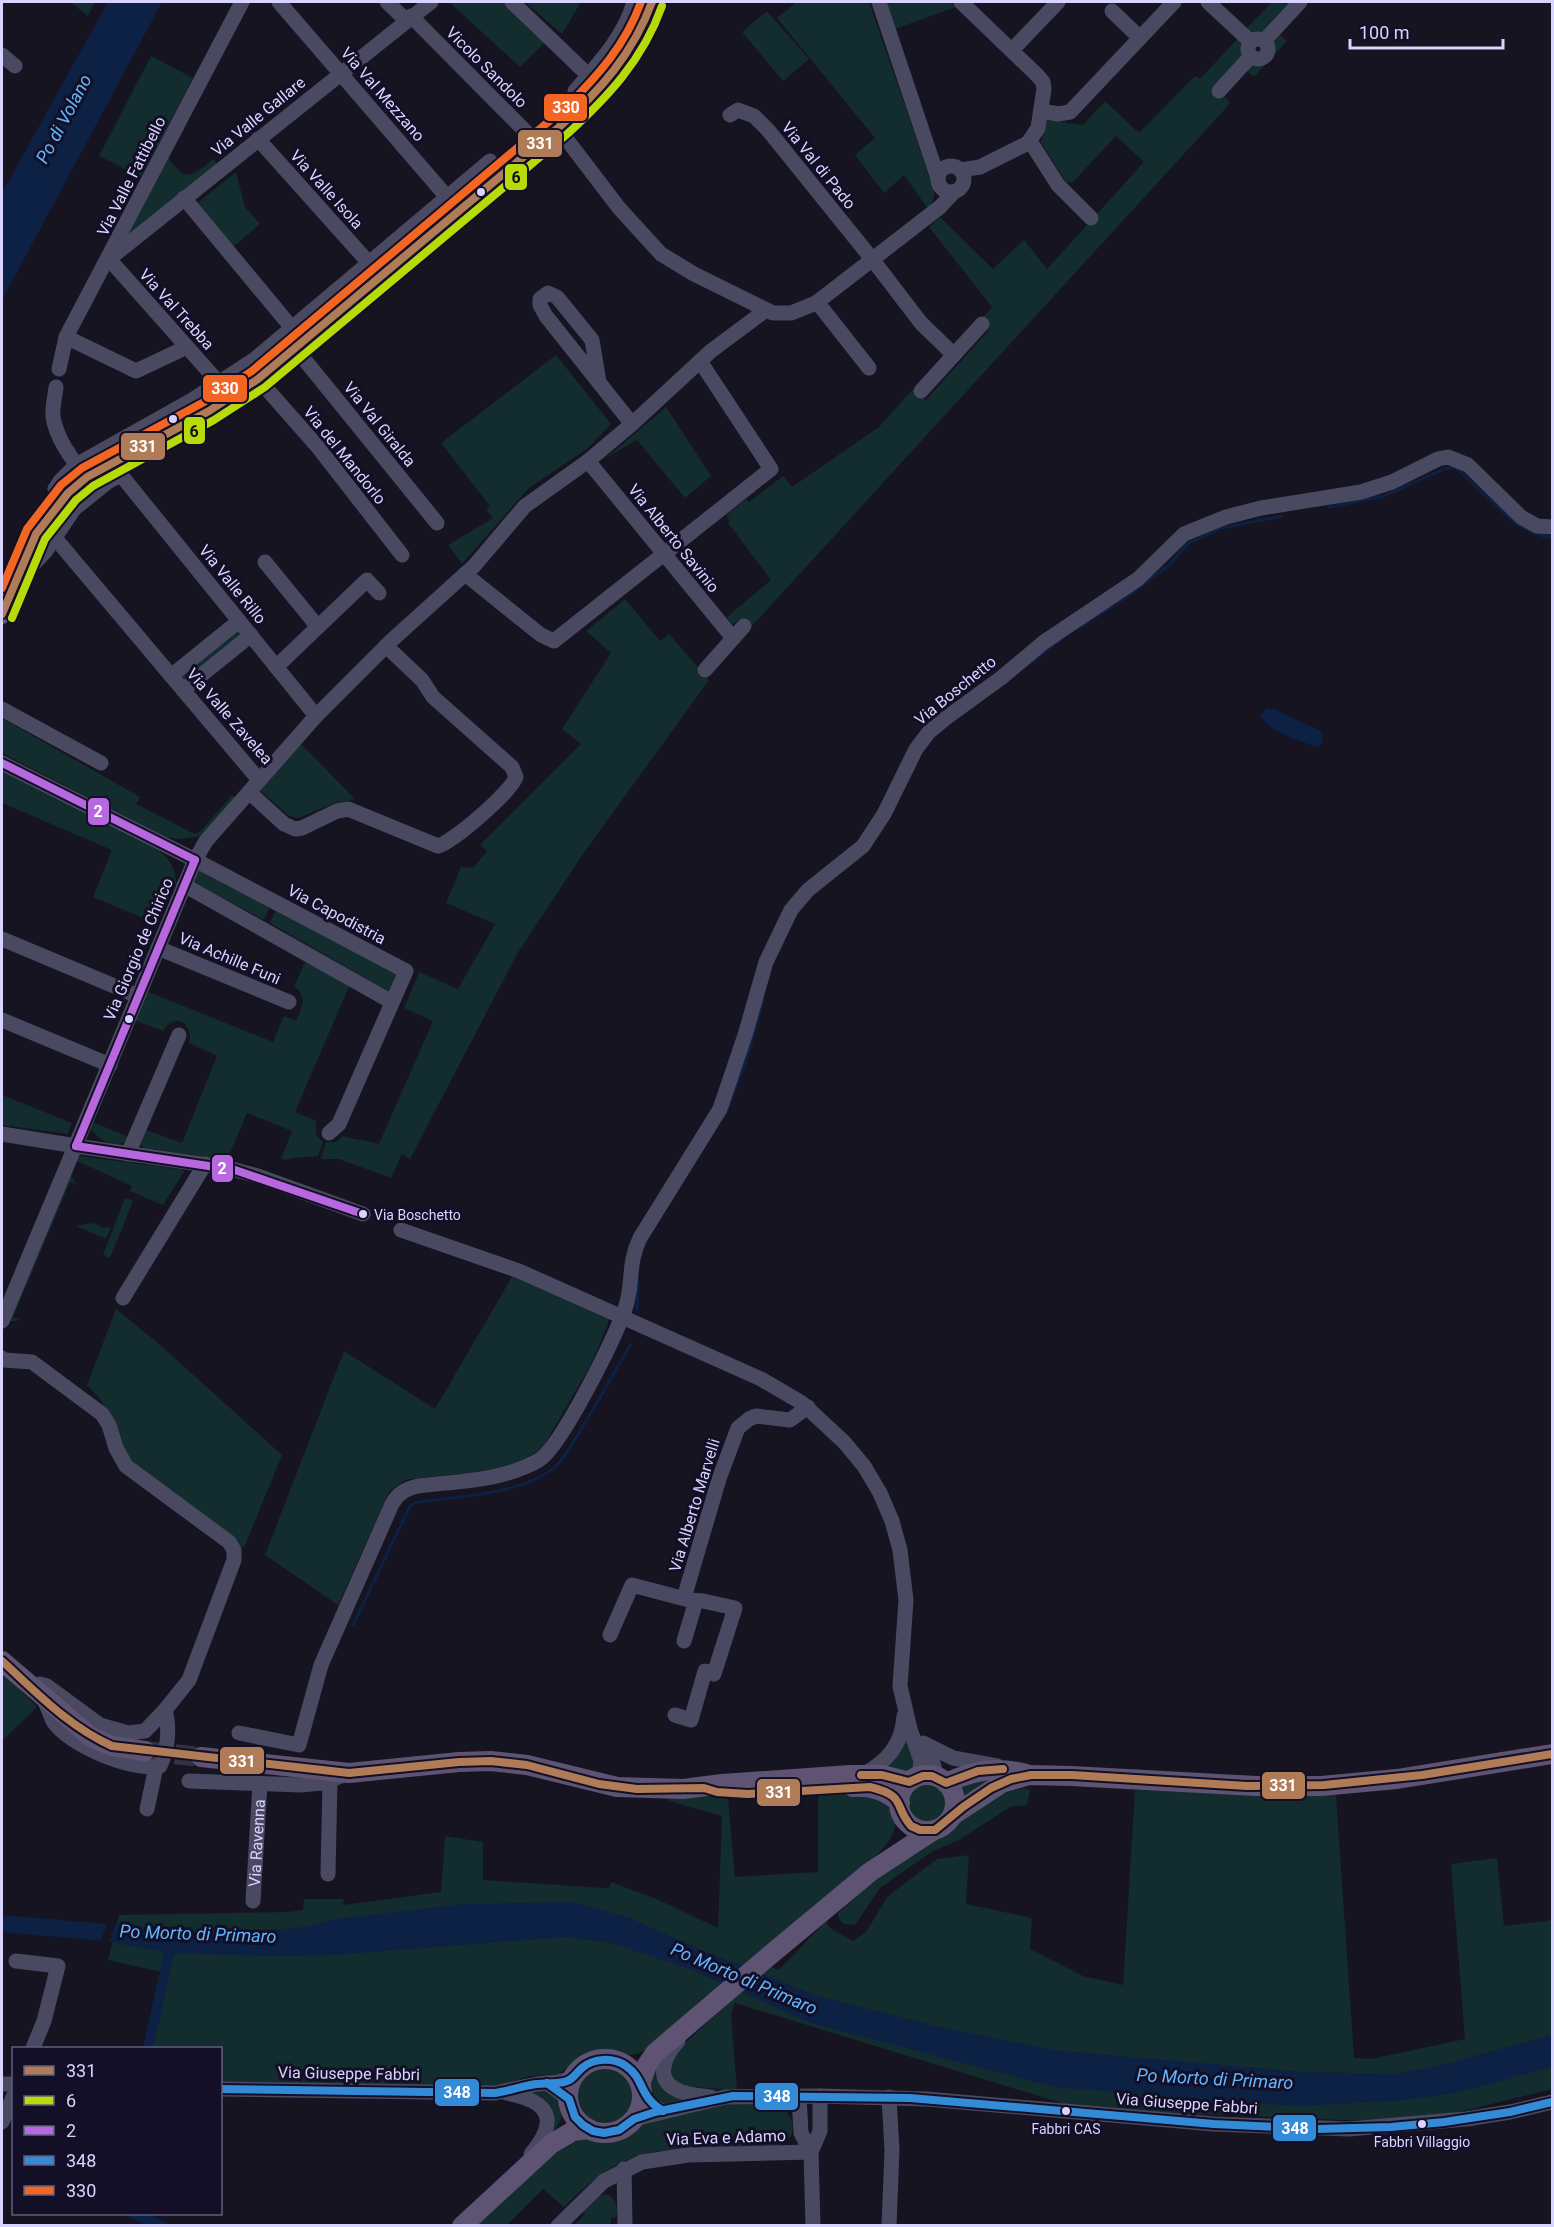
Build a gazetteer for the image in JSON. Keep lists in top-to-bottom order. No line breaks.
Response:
{"streets":{"main road":["Via Ravenna"],"street":["Vicolo Sandolo","Via Val Mezzano","Via Valle Gallare","Via Val di Pado","Via Valle Fattibello","Via Valle Isola","Via Val Trebba","Via Val Giralda","Via del Mandorlo","Via Alberto Savinio","Via Valle Rillo","Via Boschetto","Via Valle Zavelea","Via Capodistria","Via Giorgio de Chirico","Via Achille Funi","Via Alberto Marvelli","Via Giuseppe Fabbri","Via Eva e Adamo"]},"crossings":[["Vicolo Sandolo","Via Valle Gallare"],["Via Val Mezzano","Via Valle Gallare"],["Via Valle Gallare","Via Valle Fattibello"],["Via Valle Gallare","Via Valle Isola"],["Via Valle Gallare","Via Val Trebba"],["Via Valle Fattibello","Via Val Trebba"],["Via Alberto Savinio","Via Valle Zavelea"],["Via Valle Rillo","Via Valle Zavelea"],["Via Valle Zavelea","Via Giorgio de Chirico"],["Via Capodistria","Via Giorgio de Chirico"],["Via Giorgio de Chirico","Via Achille Funi"]],"water":["Po di Volano","Po Morto di Primaro"],"places":["Via Boschetto","Fabbri CAS","Fabbri Villaggio"],"lines":["transit line 331","transit line 330","transit line 6","transit line 2","transit line 348"],"legend":["331","6","2","348","330"],"scale_bar":"100 m"}
